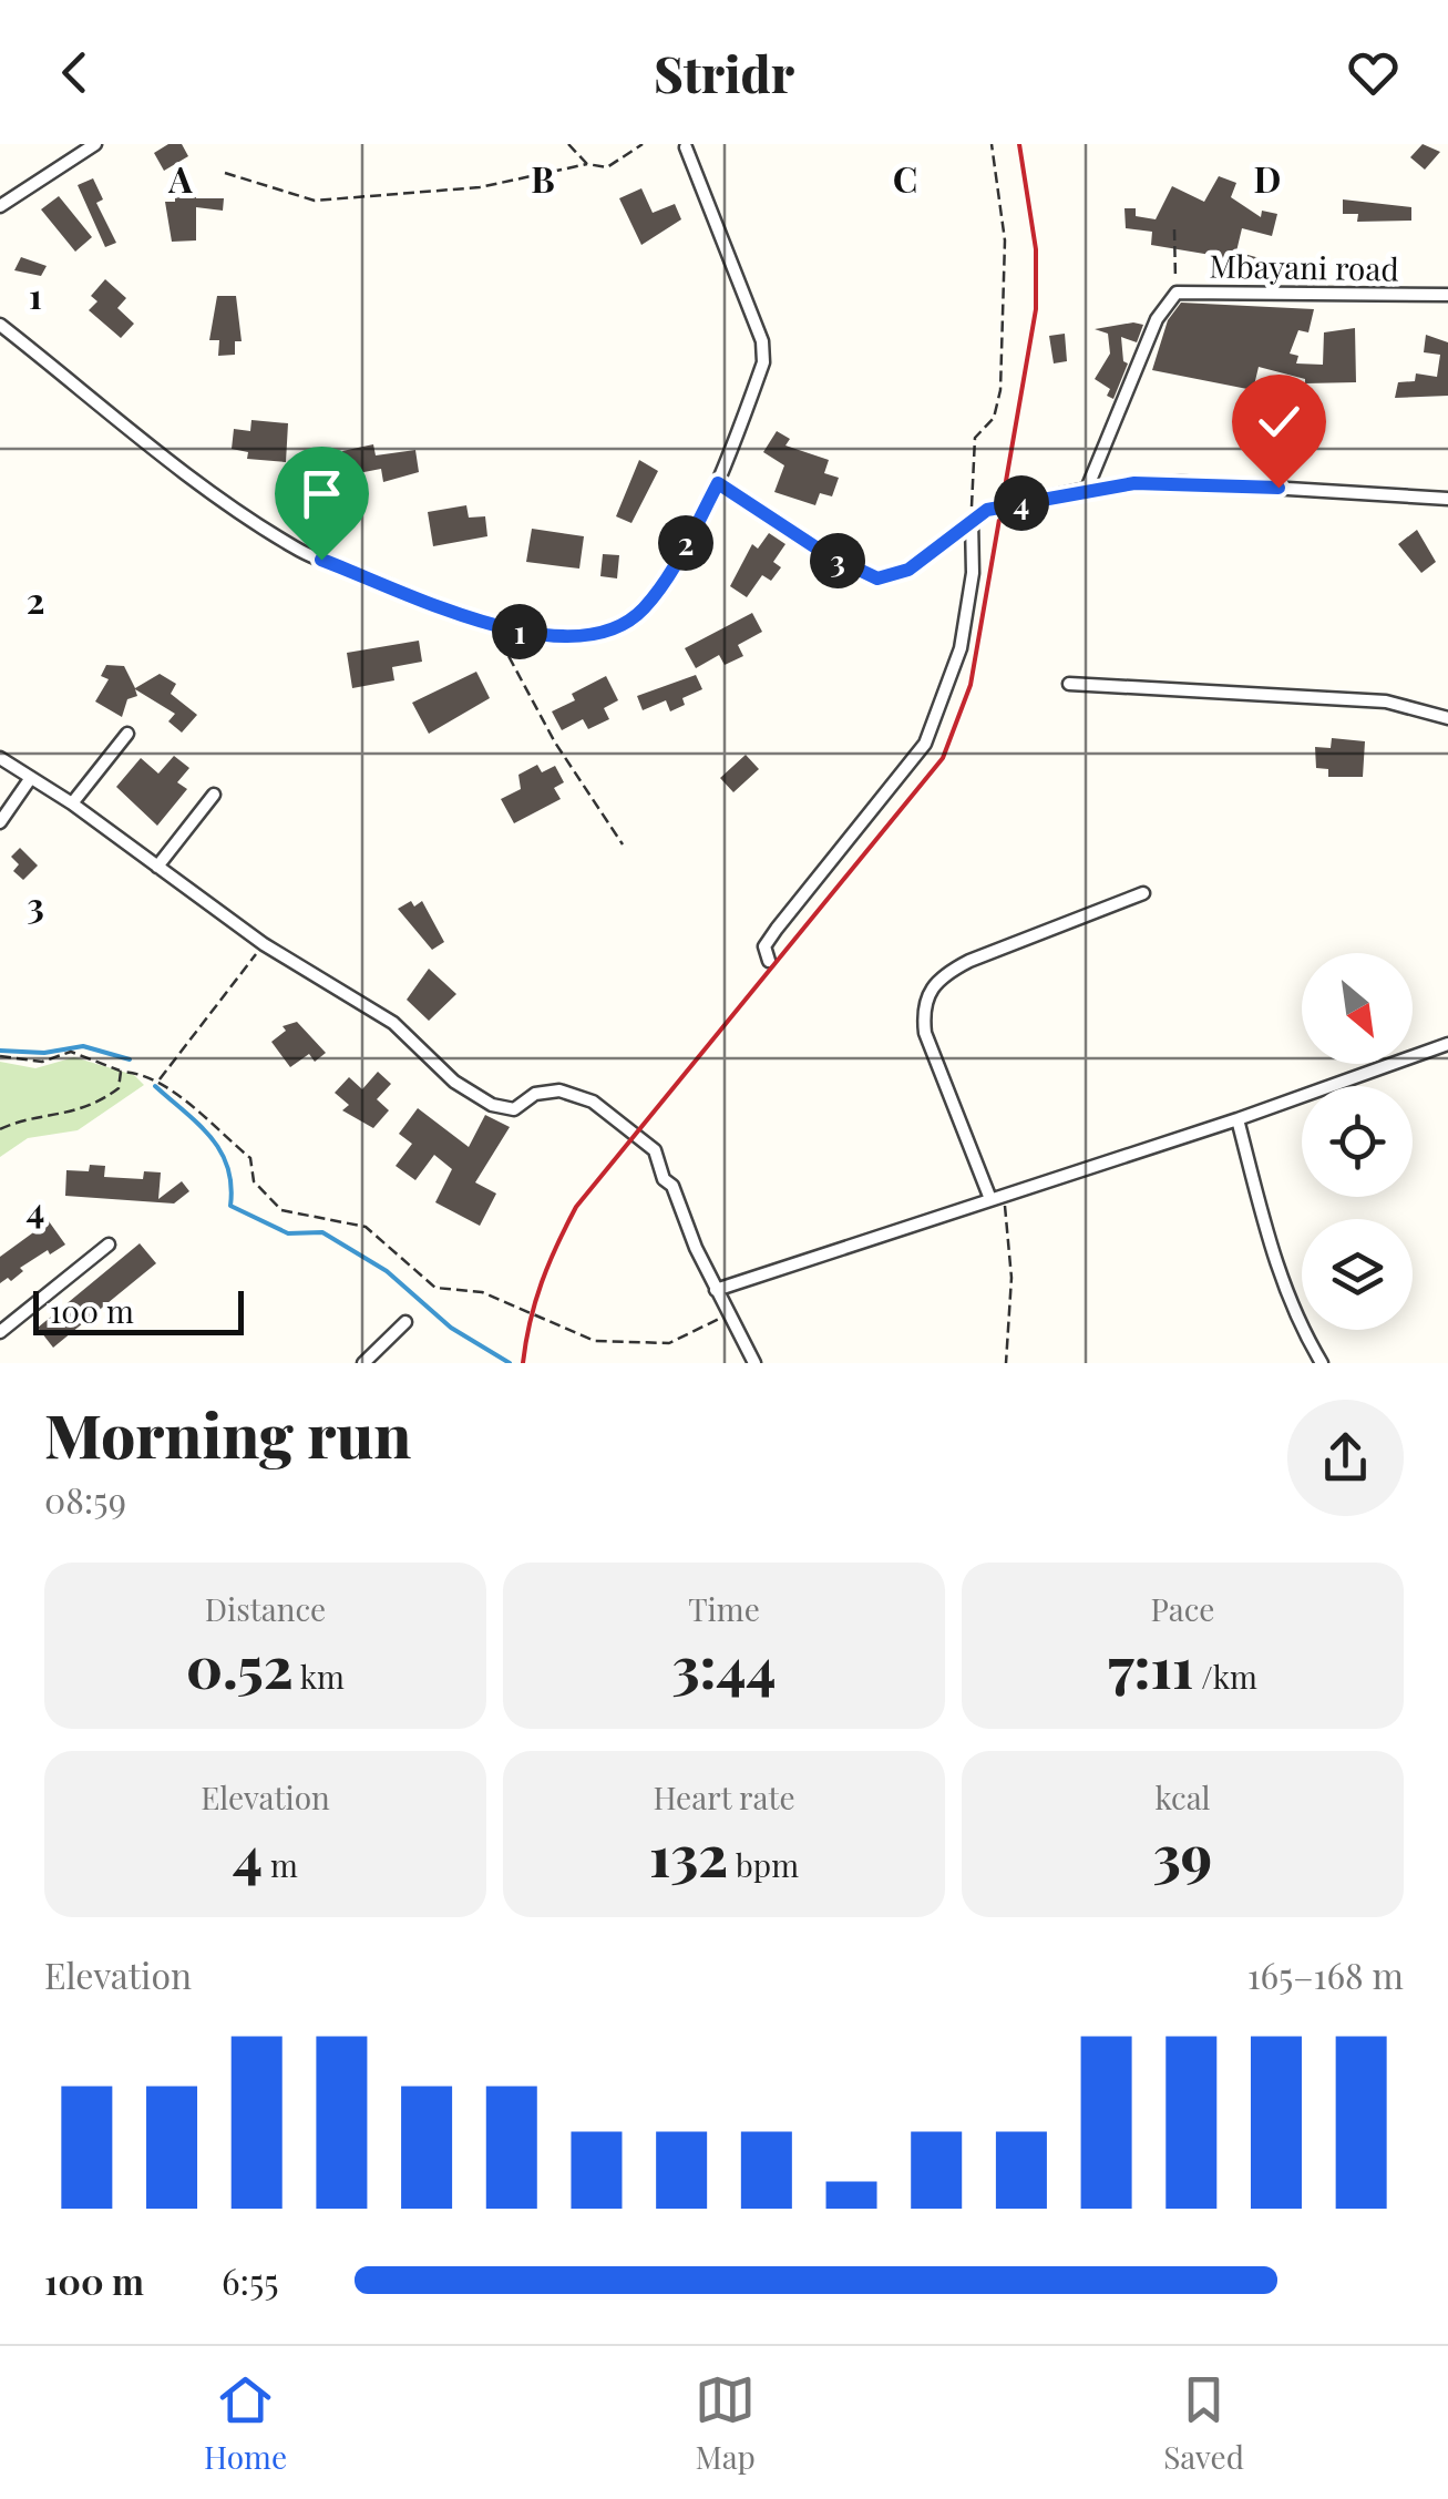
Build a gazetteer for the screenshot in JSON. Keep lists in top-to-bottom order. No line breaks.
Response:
{"streets":{"street":["Mbayani road"]},"scale_bar":"100 m","north":"bottom right","page":{"header":"Stridr","pins":["4","2","3","1"],"scale":"100 m","heading":["Morning run","08:59"],"stats":[["Distance","0.52 km"],["Time","3:44"],["Pace","7:11 /km"],["Elevation","4 m"],["Heart rate","132 bpm"],["kcal","39"]],"chart":["Elevation","165–168 m"],"list":[{"name":"100 m","note":"6:55"}],"tabs":["Home","Map","Saved"]},"grid":{"columns":["A","B","C","D"],"rows":["1","2","3","4"]}}
